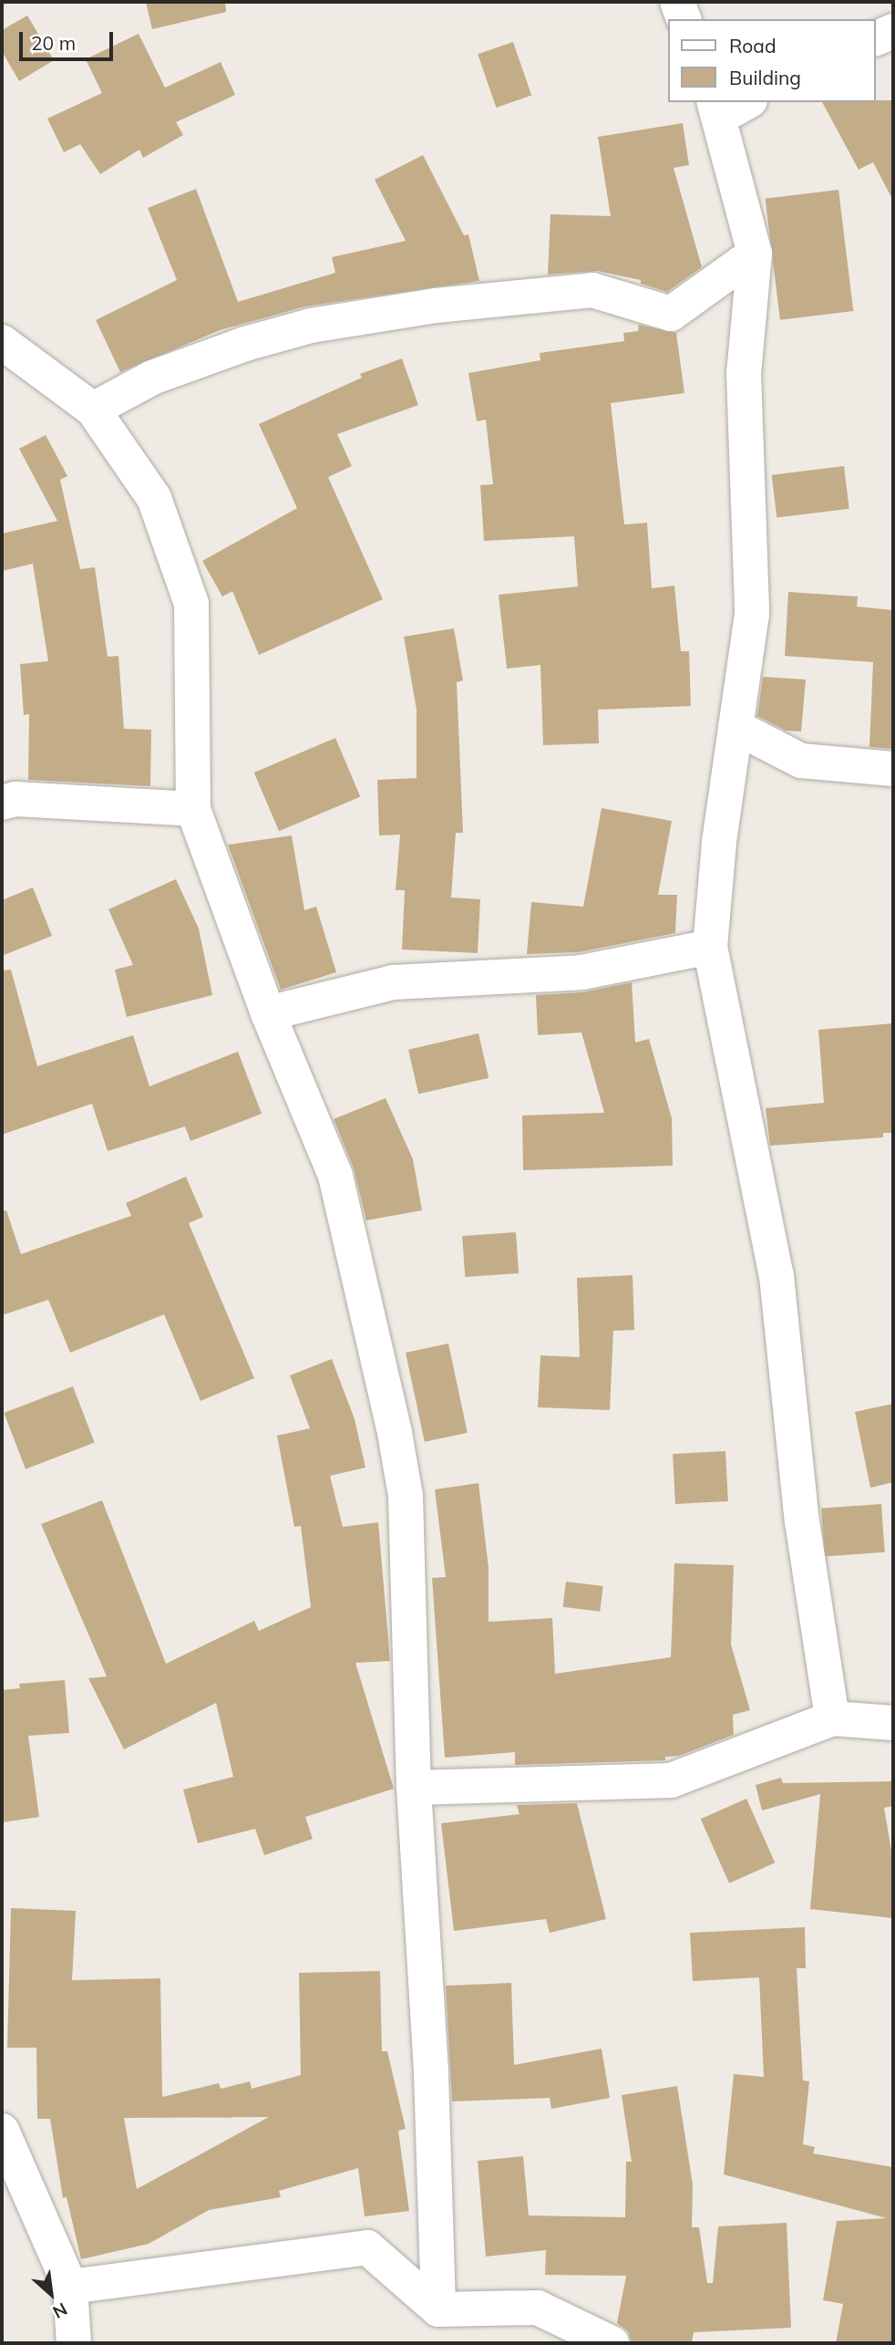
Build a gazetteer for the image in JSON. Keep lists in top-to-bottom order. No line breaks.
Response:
{"legend":["Road","Building"],"scale_bar":"20 m","north":"bottom right"}
